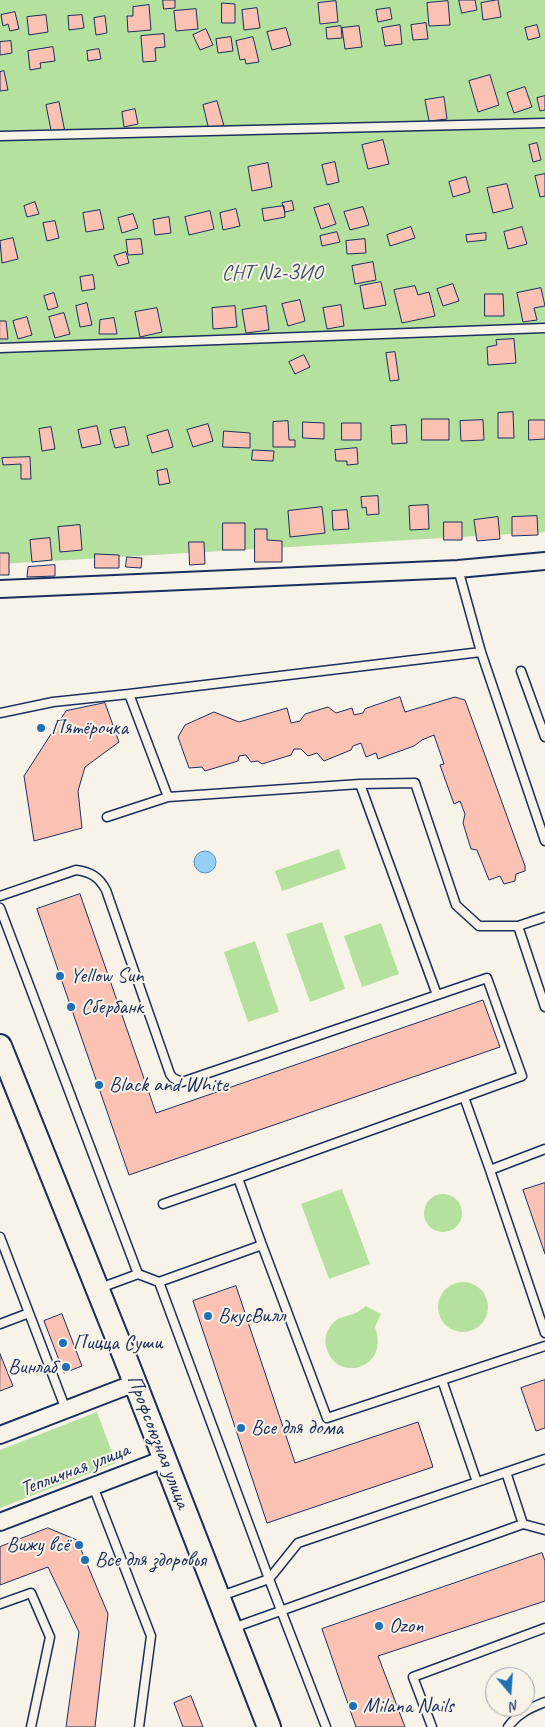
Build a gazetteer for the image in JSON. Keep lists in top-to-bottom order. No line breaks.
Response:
{"streets":{"main road":["Профсоюзная улица"],"street":["Тепличная улица"]},"crossings":[["Профсоюзная улица","Тепличная улица"]],"parks":["СНТ N2-ЗИО"],"places":["Пятёрочка","Yellow Sun","Сбербанк","Black and White","ВкусВилл","Пицца Суши","Винлаб","Все для дома","Вижу всё","Все для здоровья","Ozon","Milana Nails"],"north":"bottom"}
